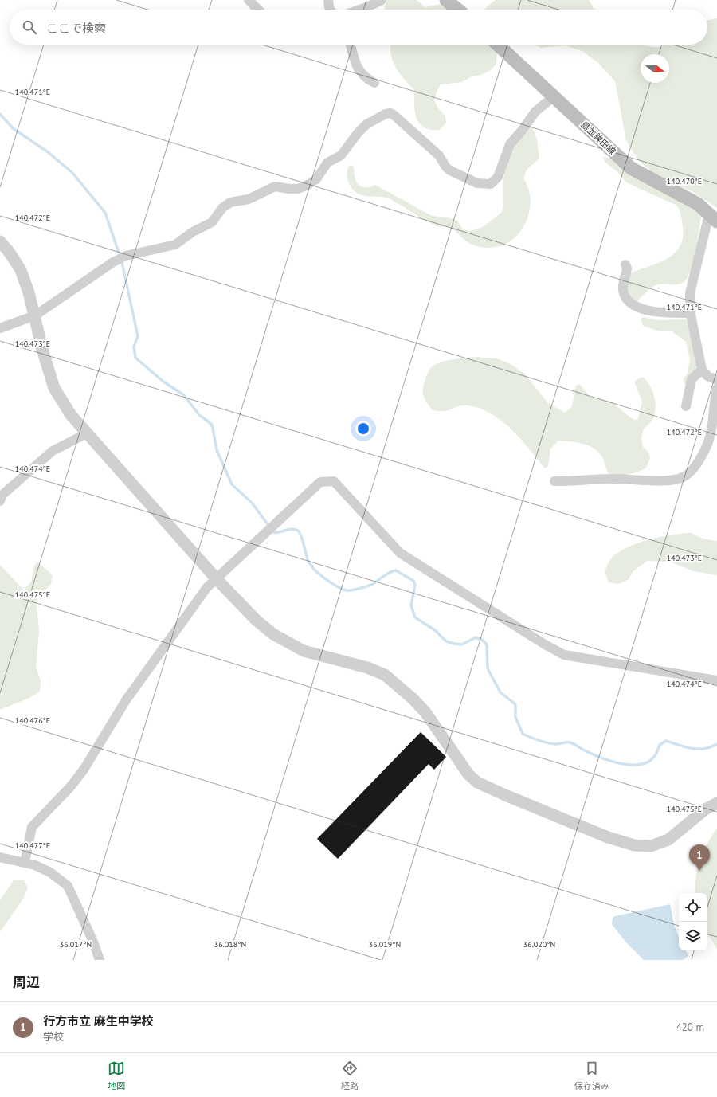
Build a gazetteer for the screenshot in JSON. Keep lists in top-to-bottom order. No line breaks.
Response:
{"streets":{"main road":["島並鉾田線"]},"north":"right","page":{"search":"ここで検索","pins":"1","heading":"周辺","list":[{"mark":"1","name":"行方市立 麻生中学校","note":"学校","value":"420 m"}],"nav":["地図","経路","保存済み"]},"coordinates":["140.471°E","140.470°E","140.472°E","140.473°E","140.474°E","140.475°E","140.476°E","140.477°E","36.017°N","36.018°N","36.019°N","36.020°N"]}
